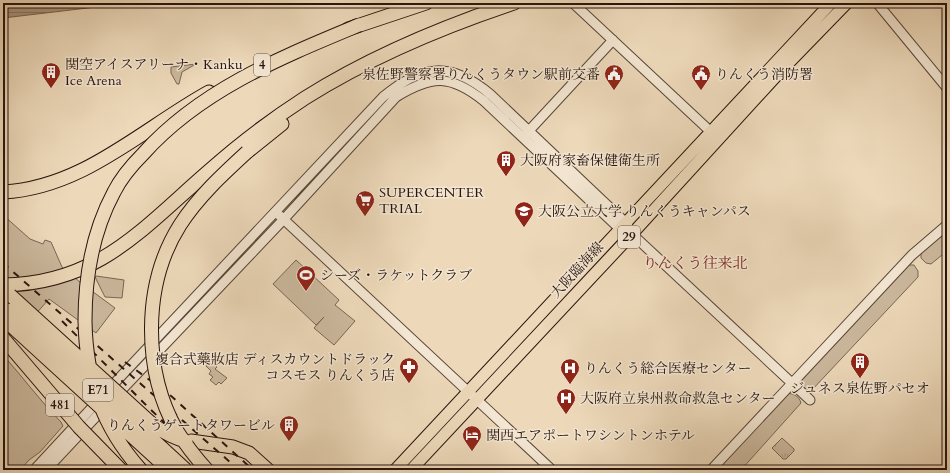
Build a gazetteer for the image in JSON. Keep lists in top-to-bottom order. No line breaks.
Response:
{"streets":{"highway":["4","E71","481"],"main road":["29","大阪臨海線"]},"districts":["りんくう往来北"],"places":{"building":["関空アイスアリーナ・Kanku Ice Arena","大阪府家畜保健衛生所","ジュネス泉佐野パセオ","りんくうゲートタワービル"],"public building":["泉佐野警察署りんくうタウン駅前交番","りんくう消防署"],"supermarket":["SUPERCENTER TRIAL"],"school or university":["大阪公立大学 りんくうキャンパス"],"sports":["シーズ・ラケットクラブ"],"pharmacy":["複合式藥妝店 ディスカウントドラック コスモス りんくう店"],"hospital":["りんくう総合医療センター","大阪府立泉州救命救急センター"],"hotel":["関西エアポートワシントンホテル"]}}
